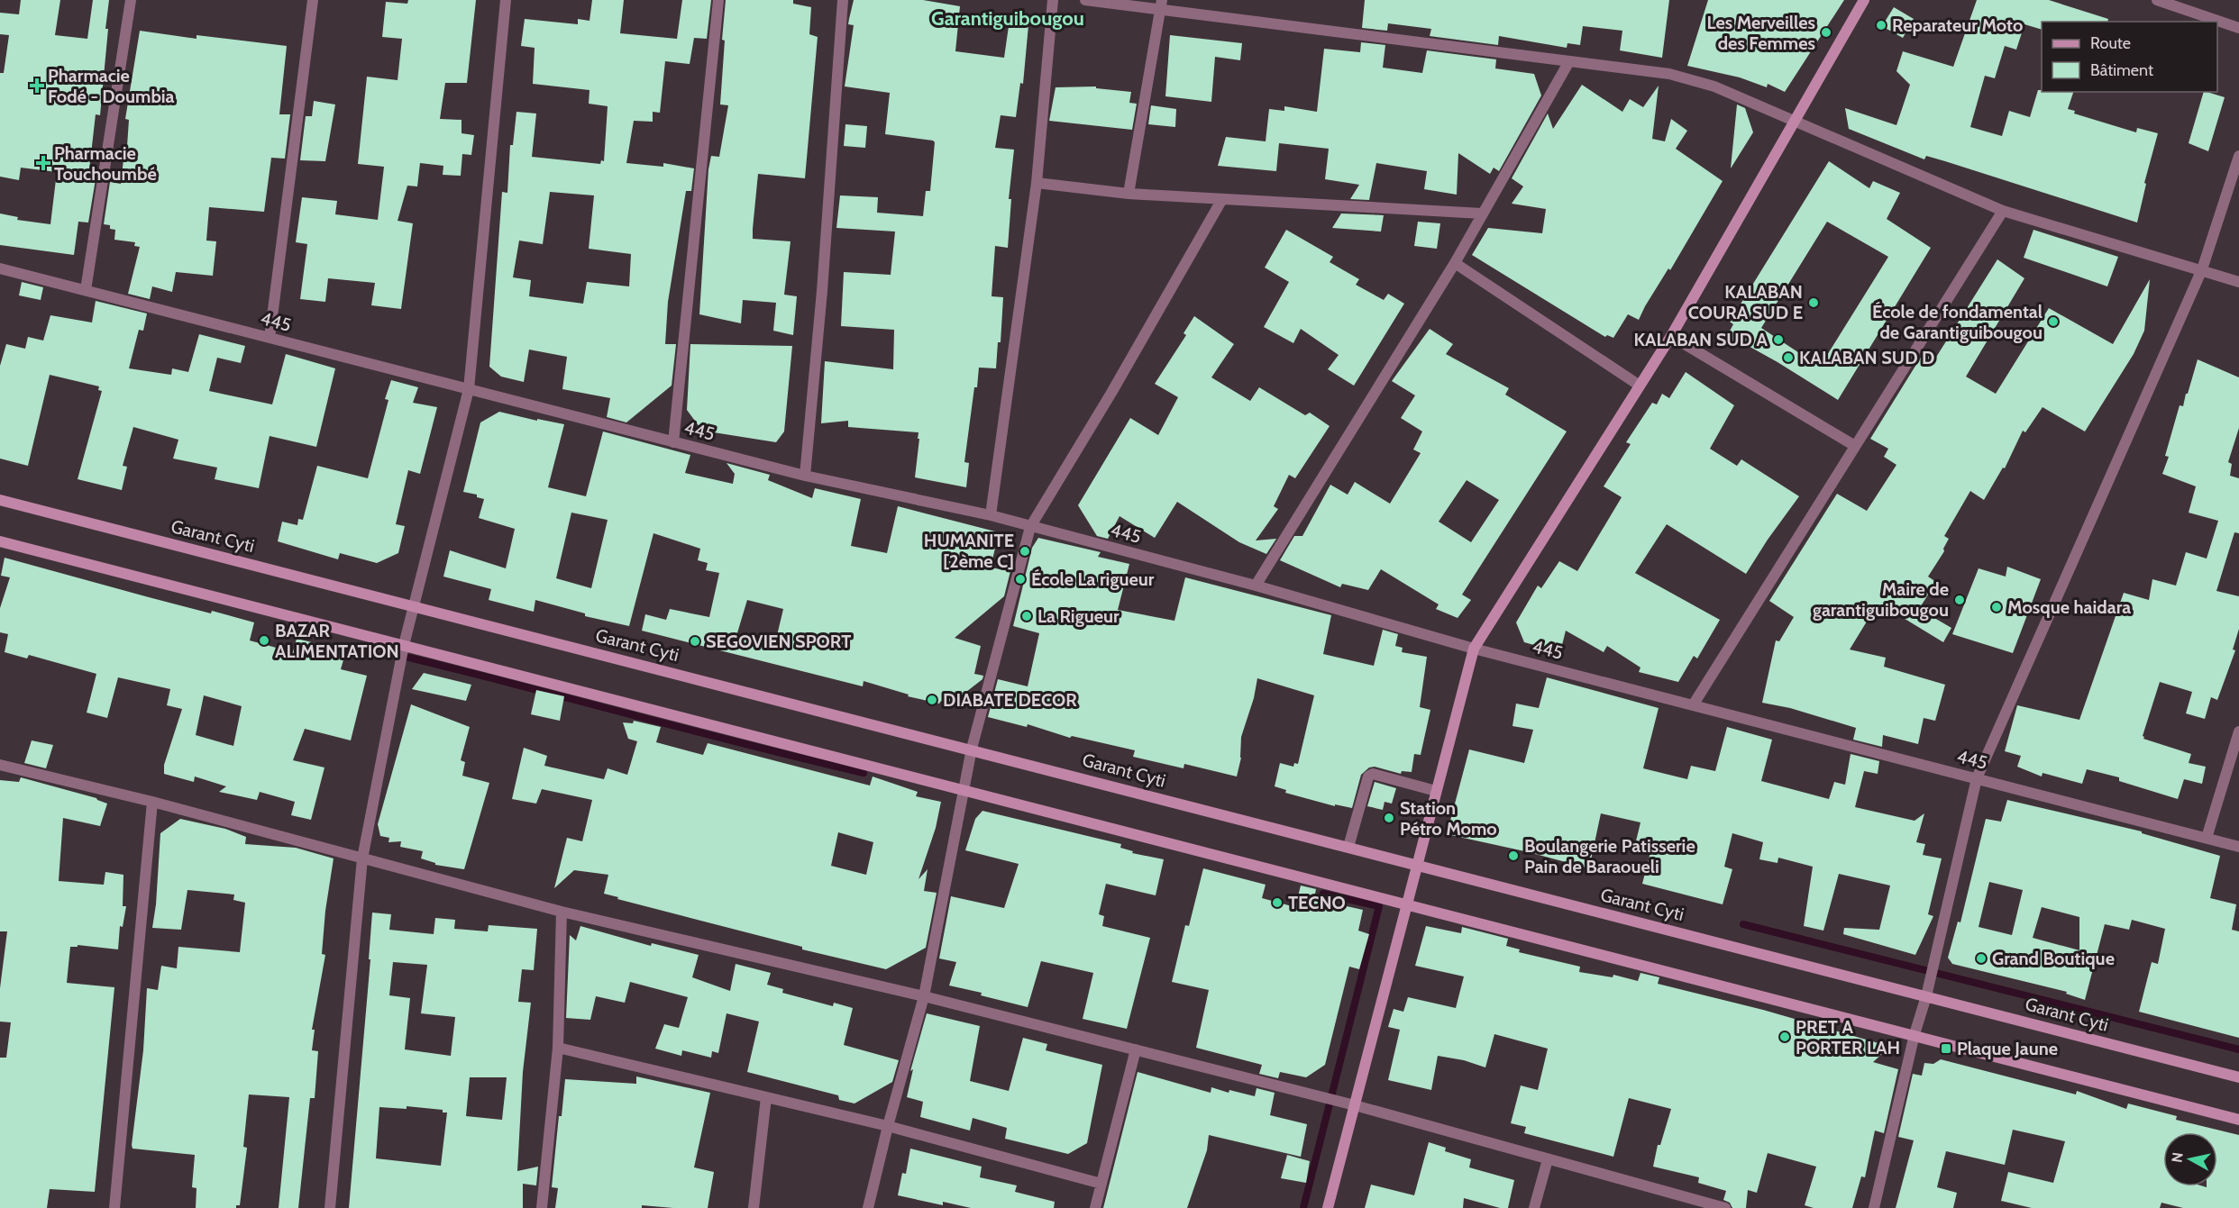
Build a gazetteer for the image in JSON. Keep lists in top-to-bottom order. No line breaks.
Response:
{"streets":{"main road":["Garant Cyti"],"street":["445"]},"districts":["Garantiguibougou"],"places":{"other":["Reparateur Moto","Les Merveilles des Femmes","KALABAN COURA SUD E","École de fondamental de Garantiguibougou","KALABAN SUD A","KALABAN SUD D","HUMANITE [2ème C]","École La rigueur","Maire de garantiguibougou","Mosque haidara","La Rigueur","BAZAR ALIMENTATION","SEGOVIEN SPORT","DIABATE DECOR","Station Pétro Momo","Boulangerie Patisserie Pain de Baraoueli","TECNO","Grand Boutique","PRET A PORTER LAH"],"health":["Pharmacie Fodé - Doumbia","Pharmacie Touchoumbé"],"transit":["Plaque Jaune"]},"legend":["Route","Bâtiment"],"north":"left"}
